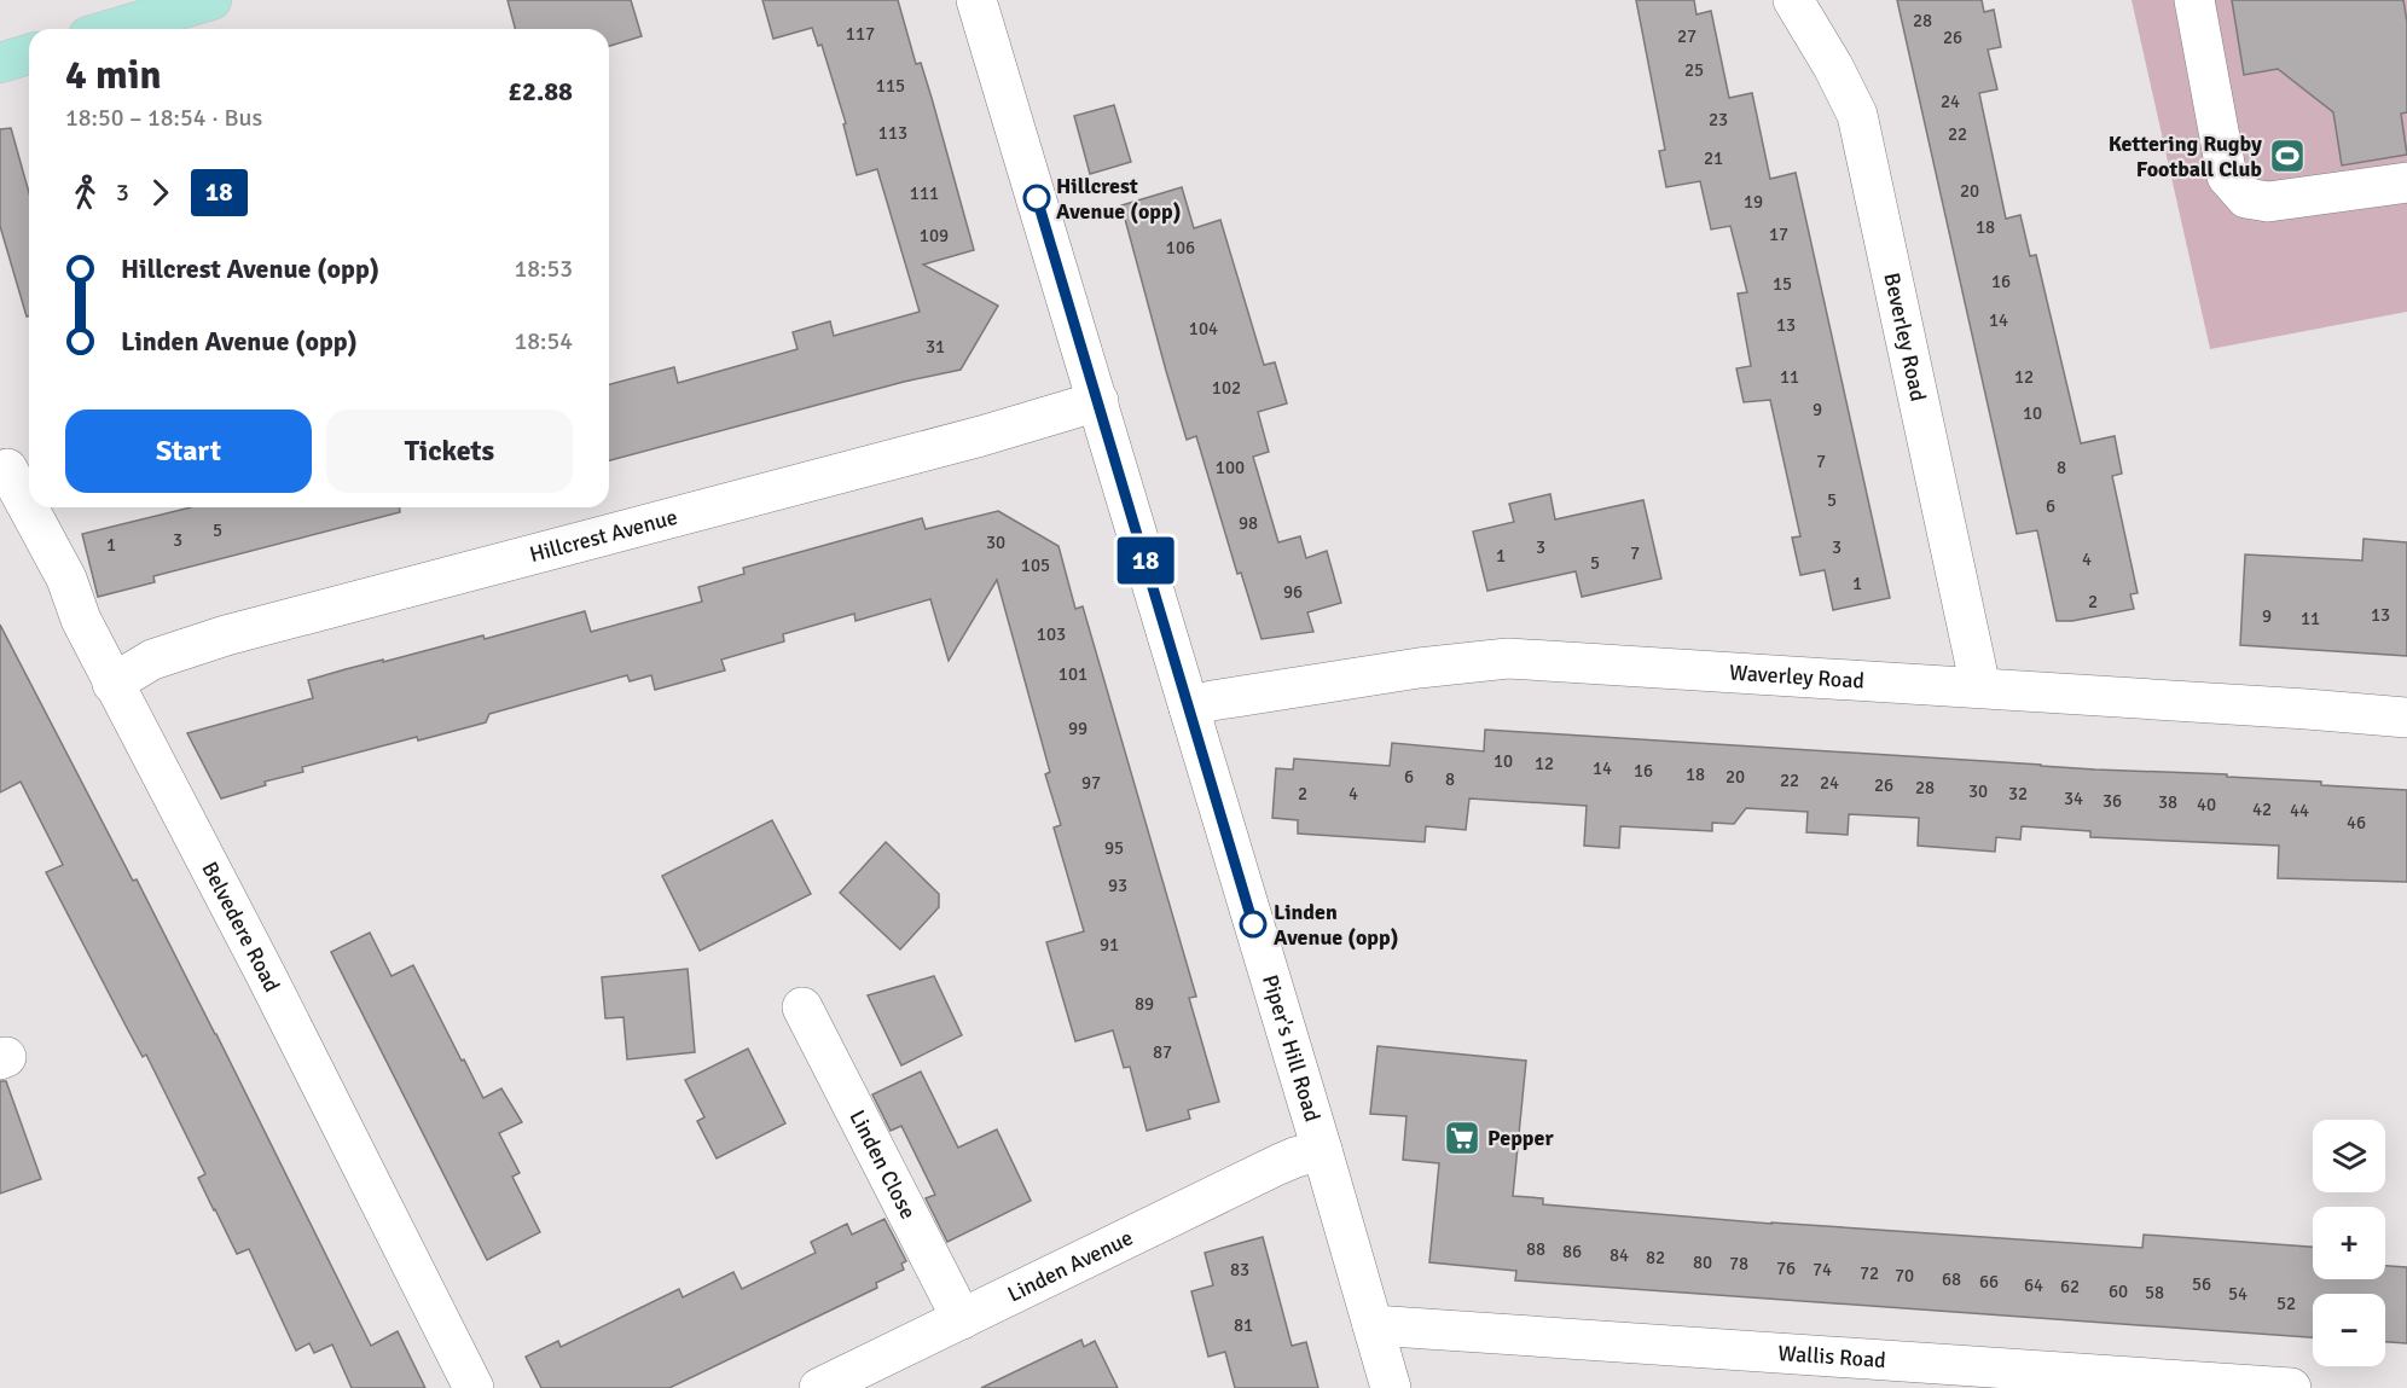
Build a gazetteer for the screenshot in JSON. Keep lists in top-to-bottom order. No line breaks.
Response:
{"streets":{"street":["Beverley Road","Hillcrest Avenue","Waverley Road","Belvedere Road","Piper's Hill Road","Linden Close","Linden Avenue","Wallis Road"]},"crossings":[["Beverley Road","Waverley Road"],["Hillcrest Avenue","Belvedere Road"],["Hillcrest Avenue","Piper's Hill Road"],["Waverley Road","Piper's Hill Road"],["Piper's Hill Road","Linden Avenue"],["Piper's Hill Road","Wallis Road"],["Linden Close","Linden Avenue"]],"places":{"sports":["Kettering Rugby Football Club"],"other":["Hillcrest Avenue (opp)","Linden Avenue (opp)"],"supermarket":["Pepper"]},"lines":["bus line 18"],"house_numbers":["28","117","27","26","25","115","24","23","113","22","21","20","111","19","18","17","109","106","16","15","14","13","104","31","11","12","102","9","10","7","100","8","5","6","98","5","3","30","1","3","3","7","1","4","5","105","1","96","2","13","9","11","103","101","99","10","12","14","16","18","6","20","8","22","97","24","26","28","30","2","4","32","34","36","38","40","42","44","46","95","93","91","89","87","88","86","84","82","80","78","76","83","74","72","70","68","66","56","64","62","60","58","54","52","81"],"page":{"on_map":"18","heading":["4 min","18:50 – 18:54 · Bus","£2.88"],"legs":["3","18"],"list":[{"name":"Hillcrest Avenue (opp)","value":"18:53"},{"name":"Linden Avenue (opp)","value":"18:54"}],"buttons":["Start","Tickets"],"map_buttons":["+","−"]}}
